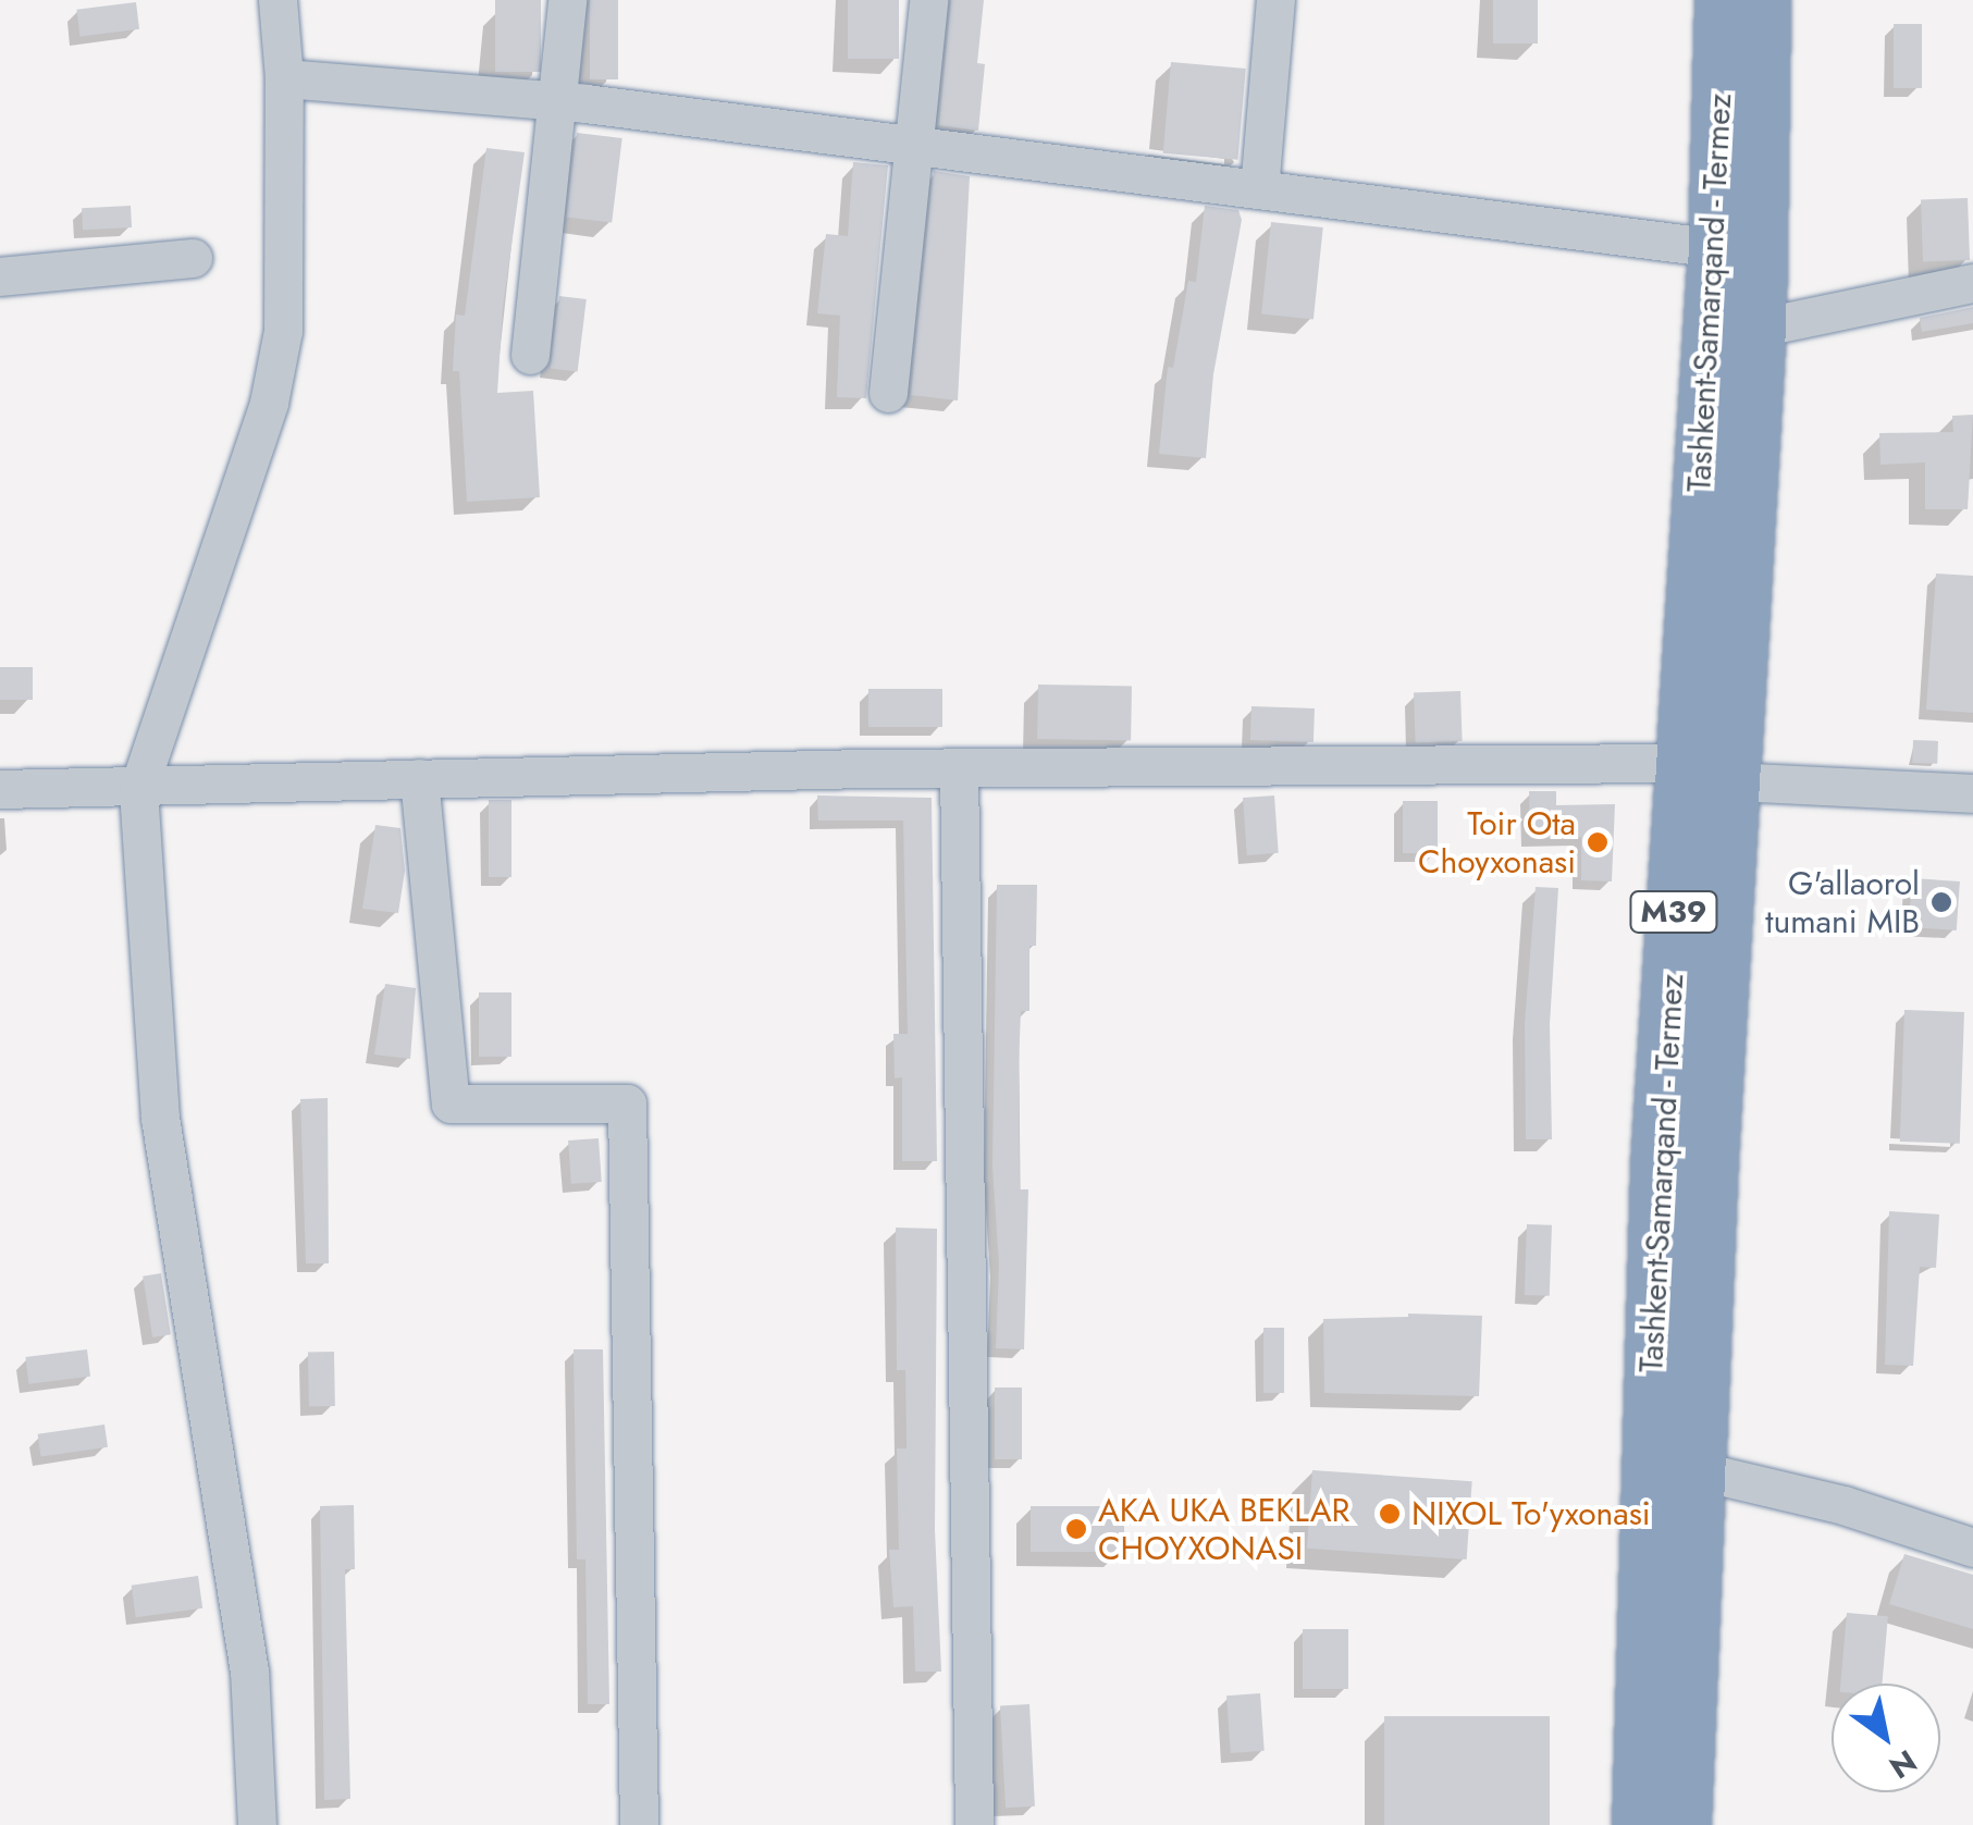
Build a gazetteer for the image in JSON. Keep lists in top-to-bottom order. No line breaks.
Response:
{"streets":{"highway":["Tashkent-Samarqand - Termez","M39"]},"places":["Toir Ota Choyxonasi","G'allaorol tumani MIB","NIXOL To'yxonasi","AKA UKA BEKLAR CHOYXONASI"],"north":"bottom right"}
